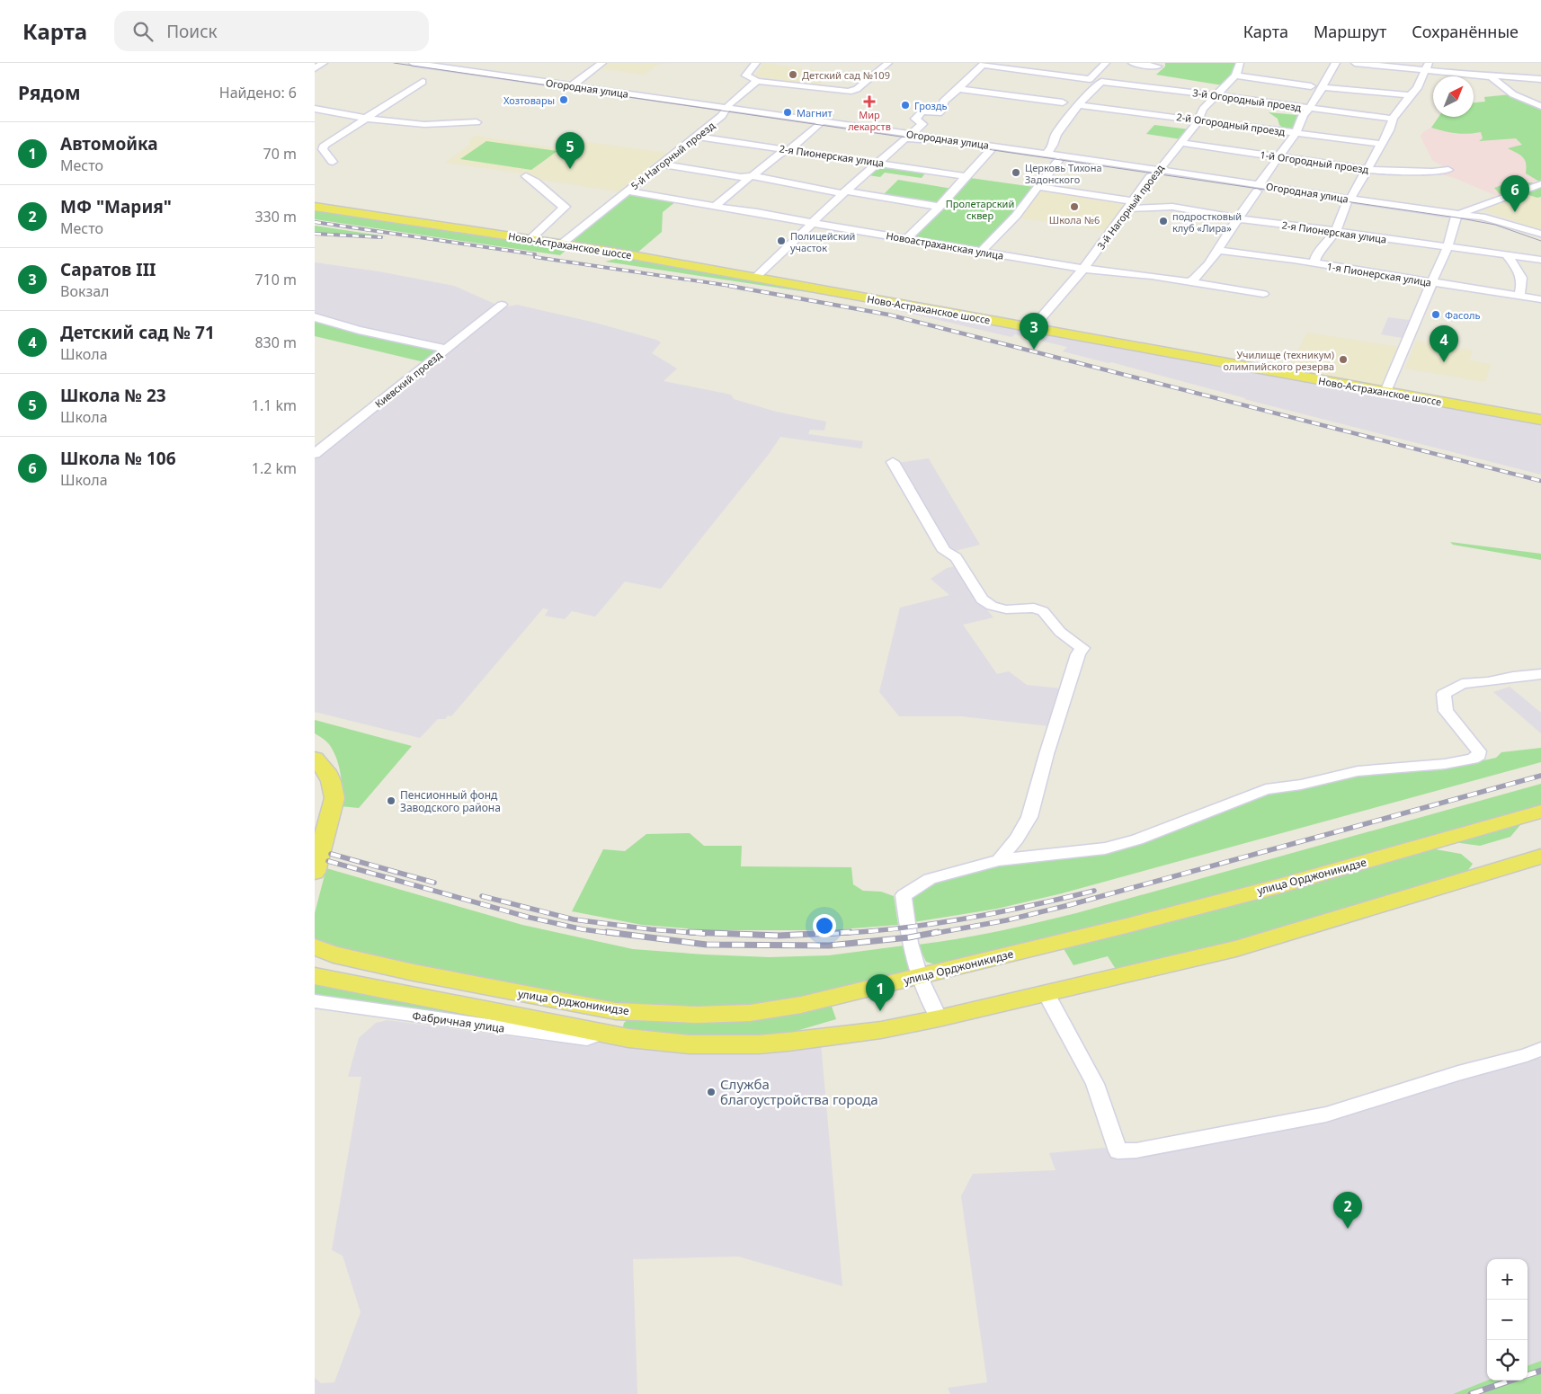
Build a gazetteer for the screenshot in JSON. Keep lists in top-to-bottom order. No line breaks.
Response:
{"streets":{"main road":["Ново-Астраханское шоссе","улица Орджоникидзе"],"street":["Огородная улица","3-й Огородный проезд","2-й Огородный проезд","5-й Нагорный проезд","2-я Пионерская улица","1-й Огородный проезд","3-й Нагорный проезд","Новоастраханская улица","1-я Пионерская улица","Киевский проезд","Фабричная улица"]},"crossings":[["Огородная улица","5-й Нагорный проезд"],["Огородная улица","3-й Нагорный проезд"],["3-й Огородный проезд","2-й Огородный проезд"],["3-й Огородный проезд","3-й Нагорный проезд"],["2-й Огородный проезд","3-й Нагорный проезд"],["5-й Нагорный проезд","2-я Пионерская улица"],["5-й Нагорный проезд","Ново-Астраханское шоссе"],["5-й Нагорный проезд","Новоастраханская улица"],["2-я Пионерская улица","3-й Нагорный проезд"],["1-й Огородный проезд","3-й Нагорный проезд"],["3-й Нагорный проезд","Ново-Астраханское шоссе"],["3-й Нагорный проезд","Новоастраханская улица"],["улица Орджоникидзе","Фабричная улица"]],"parks":["Пролетарский сквер"],"places":{"other":["Детский сад №109","Хозтовары","Гроздь","Магнит","Церковь Тихона Задонского","Школа №6","подростковый клуб «Лира»","Полицейский участок","Фасоль","Училище (техникум) олимпийского резерва","Пенсионный фонд Заводского района","Служба благоустройства города"],"health":["Мир лекарств"]},"north":"top right","page":{"header":"Карта","search":"Поиск","nav":["Карта","Маршрут","Сохранённые"],"heading":["Рядом","Найдено: 6"],"list":[{"mark":"1","name":"Автомойка","note":"Место","value":"70 m"},{"mark":"2","name":"МФ \"Мария\"","note":"Место","value":"330 m"},{"mark":"3","name":"Саратов III","note":"Вокзал","value":"710 m"},{"mark":"4","name":"Детский сад № 71","note":"Школа","value":"830 m"},{"mark":"5","name":"Школа № 23","note":"Школа","value":"1.1 km"},{"mark":"6","name":"Школа № 106","note":"Школа","value":"1.2 km"}],"pins":["5","6","3","4","1","2"],"map_buttons":["+","−"]}}
